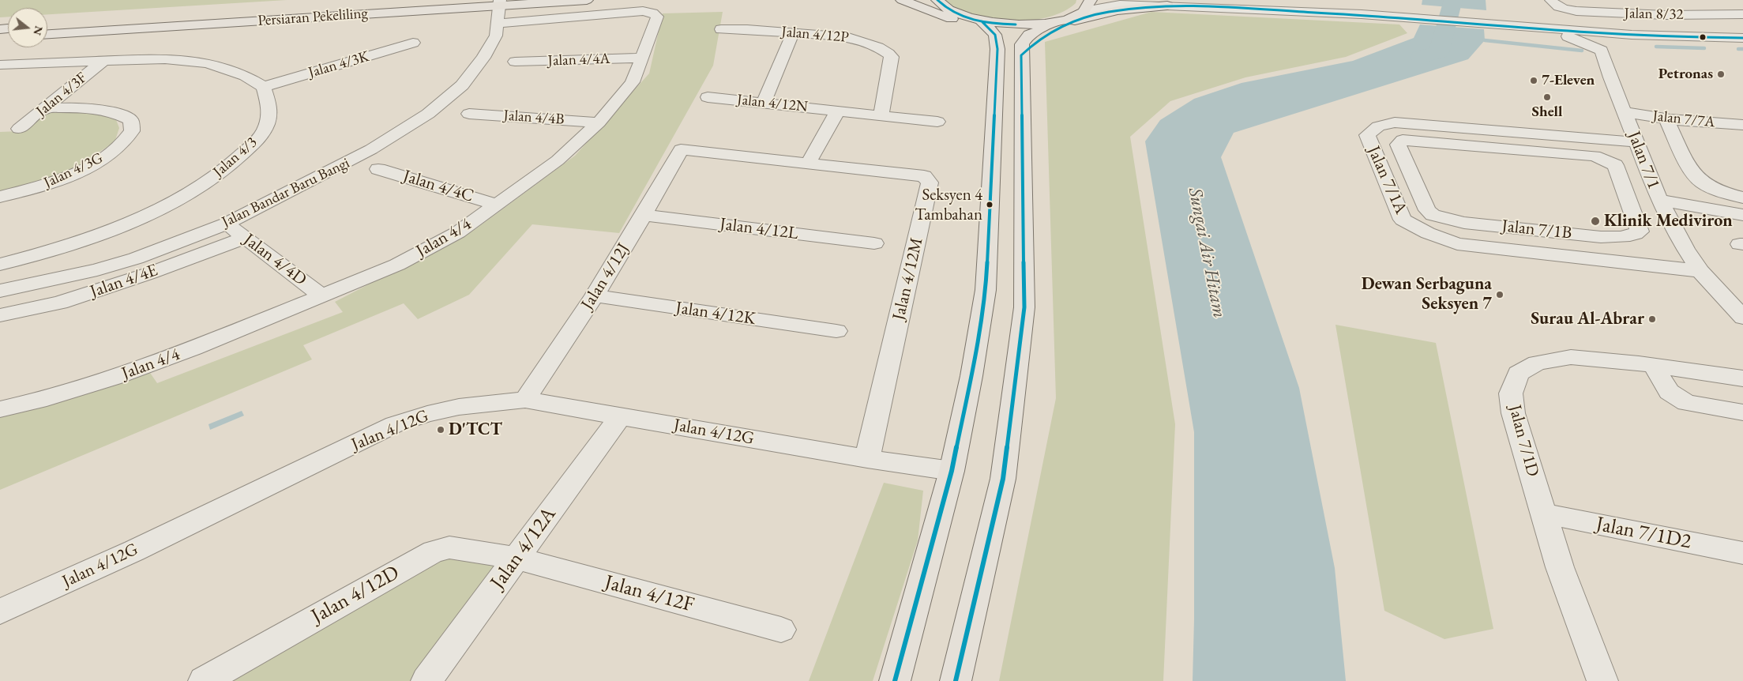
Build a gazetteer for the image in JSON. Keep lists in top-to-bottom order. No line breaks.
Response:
{"streets":{"main road":["Persiaran Pekeliling"],"street":["Jalan 8/32","Jalan 4/12P","Jalan 4/4A","Jalan 4/3K","Jalan 4/3F","Jalan 4/12N","Jalan 4/4B","Jalan 7/7A","Jalan 4/3","Jalan 7/1","Jalan 4/3G","Jalan 7/1A","Jalan 4/4C","Jalan Bandar Baru Bangi","Jalan 4/12L","Jalan 7/1B","Jalan 4/4","Jalan 4/4D","Jalan 4/12J","Jalan 4/12M","Jalan 4/4E","Jalan 4/12K","Jalan 4/12G","Jalan 7/1D","Jalan 7/1D2","Jalan 4/12A","Jalan 4/12F","Jalan 4/12D"]},"crossings":[["Persiaran Pekeliling","Jalan Bandar Baru Bangi"],["Persiaran Pekeliling","Jalan 4/4"],["Jalan 4/12P","Jalan 4/12N"],["Jalan 4/4A","Jalan 4/4"],["Jalan 4/3K","Jalan 4/3"],["Jalan 4/3F","Jalan 4/3G"],["Jalan 4/12N","Jalan 4/12M"],["Jalan 4/4B","Jalan 4/4"],["Jalan 7/7A","Jalan 7/1"],["Jalan 7/1","Jalan 7/1A"],["Jalan 4/4C","Jalan 4/4"],["Jalan Bandar Baru Bangi","Jalan 4/4"],["Jalan Bandar Baru Bangi","Jalan 4/4D"],["Jalan 4/12L","Jalan 4/12J"],["Jalan 4/4","Jalan 4/4D"],["Jalan 4/4D","Jalan 4/4E"],["Jalan 4/12J","Jalan 4/12M"],["Jalan 4/12J","Jalan 4/12K"],["Jalan 4/12J","Jalan 4/12G"],["Jalan 4/12M","Jalan 4/12G"],["Jalan 4/12G","Jalan 4/12A"],["Jalan 7/1D","Jalan 7/1D2"],["Jalan 4/12A","Jalan 4/12F"],["Jalan 4/12A","Jalan 4/12D"],["Jalan 4/12F","Jalan 4/12D"]],"water":["Sungai Air Hitam"],"places":["Petronas","7-Eleven","Shell","Seksyen 4 Tambahan","Klinik Mediviron","Dewan Serbaguna Seksyen 7","Surau Al-Abrar","D'TCT"],"north":"right"}
